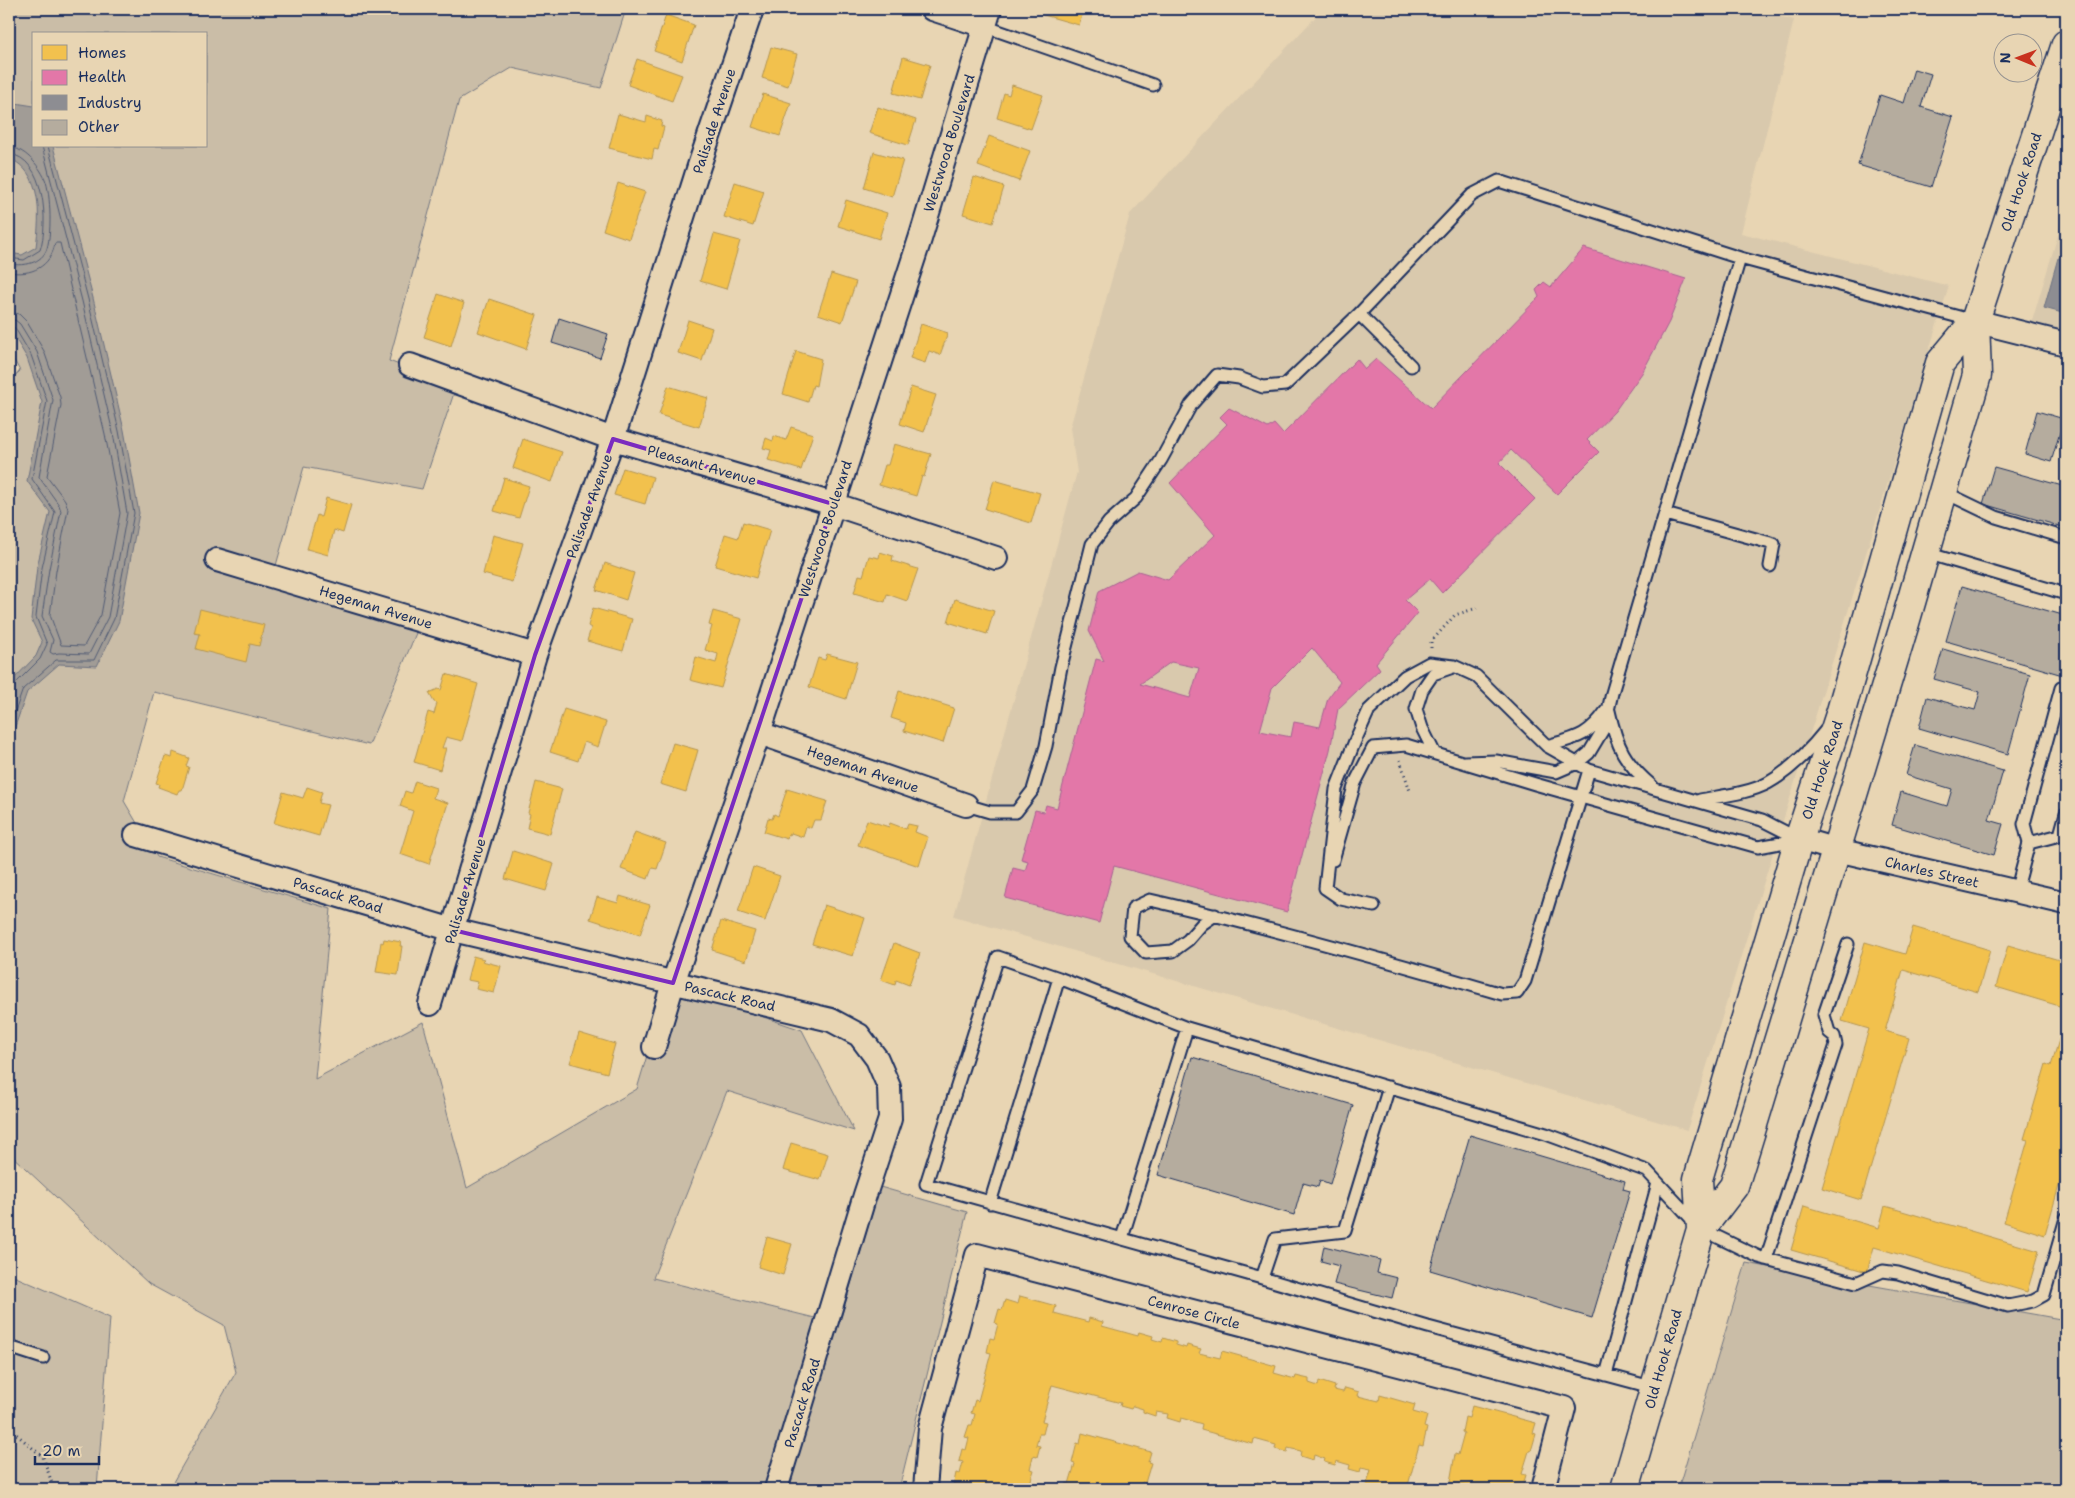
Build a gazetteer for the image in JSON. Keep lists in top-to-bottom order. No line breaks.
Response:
{"streets":{"main road":["Old Hook Road"],"street":["Palisade Avenue","Westwood Boulevard","Pleasant Avenue","Hegeman Avenue","Charles Street","Pascack Road","Cenrose Circle"]},"crossings":[["Palisade Avenue","Pleasant Avenue"],["Palisade Avenue","Hegeman Avenue"],["Palisade Avenue","Pascack Road"],["Westwood Boulevard","Pleasant Avenue"],["Westwood Boulevard","Hegeman Avenue"],["Westwood Boulevard","Pascack Road"],["Old Hook Road","Charles Street"]],"legend":["Homes","Health","Industry","Other"],"scale_bar":"20 m","north":"left"}
